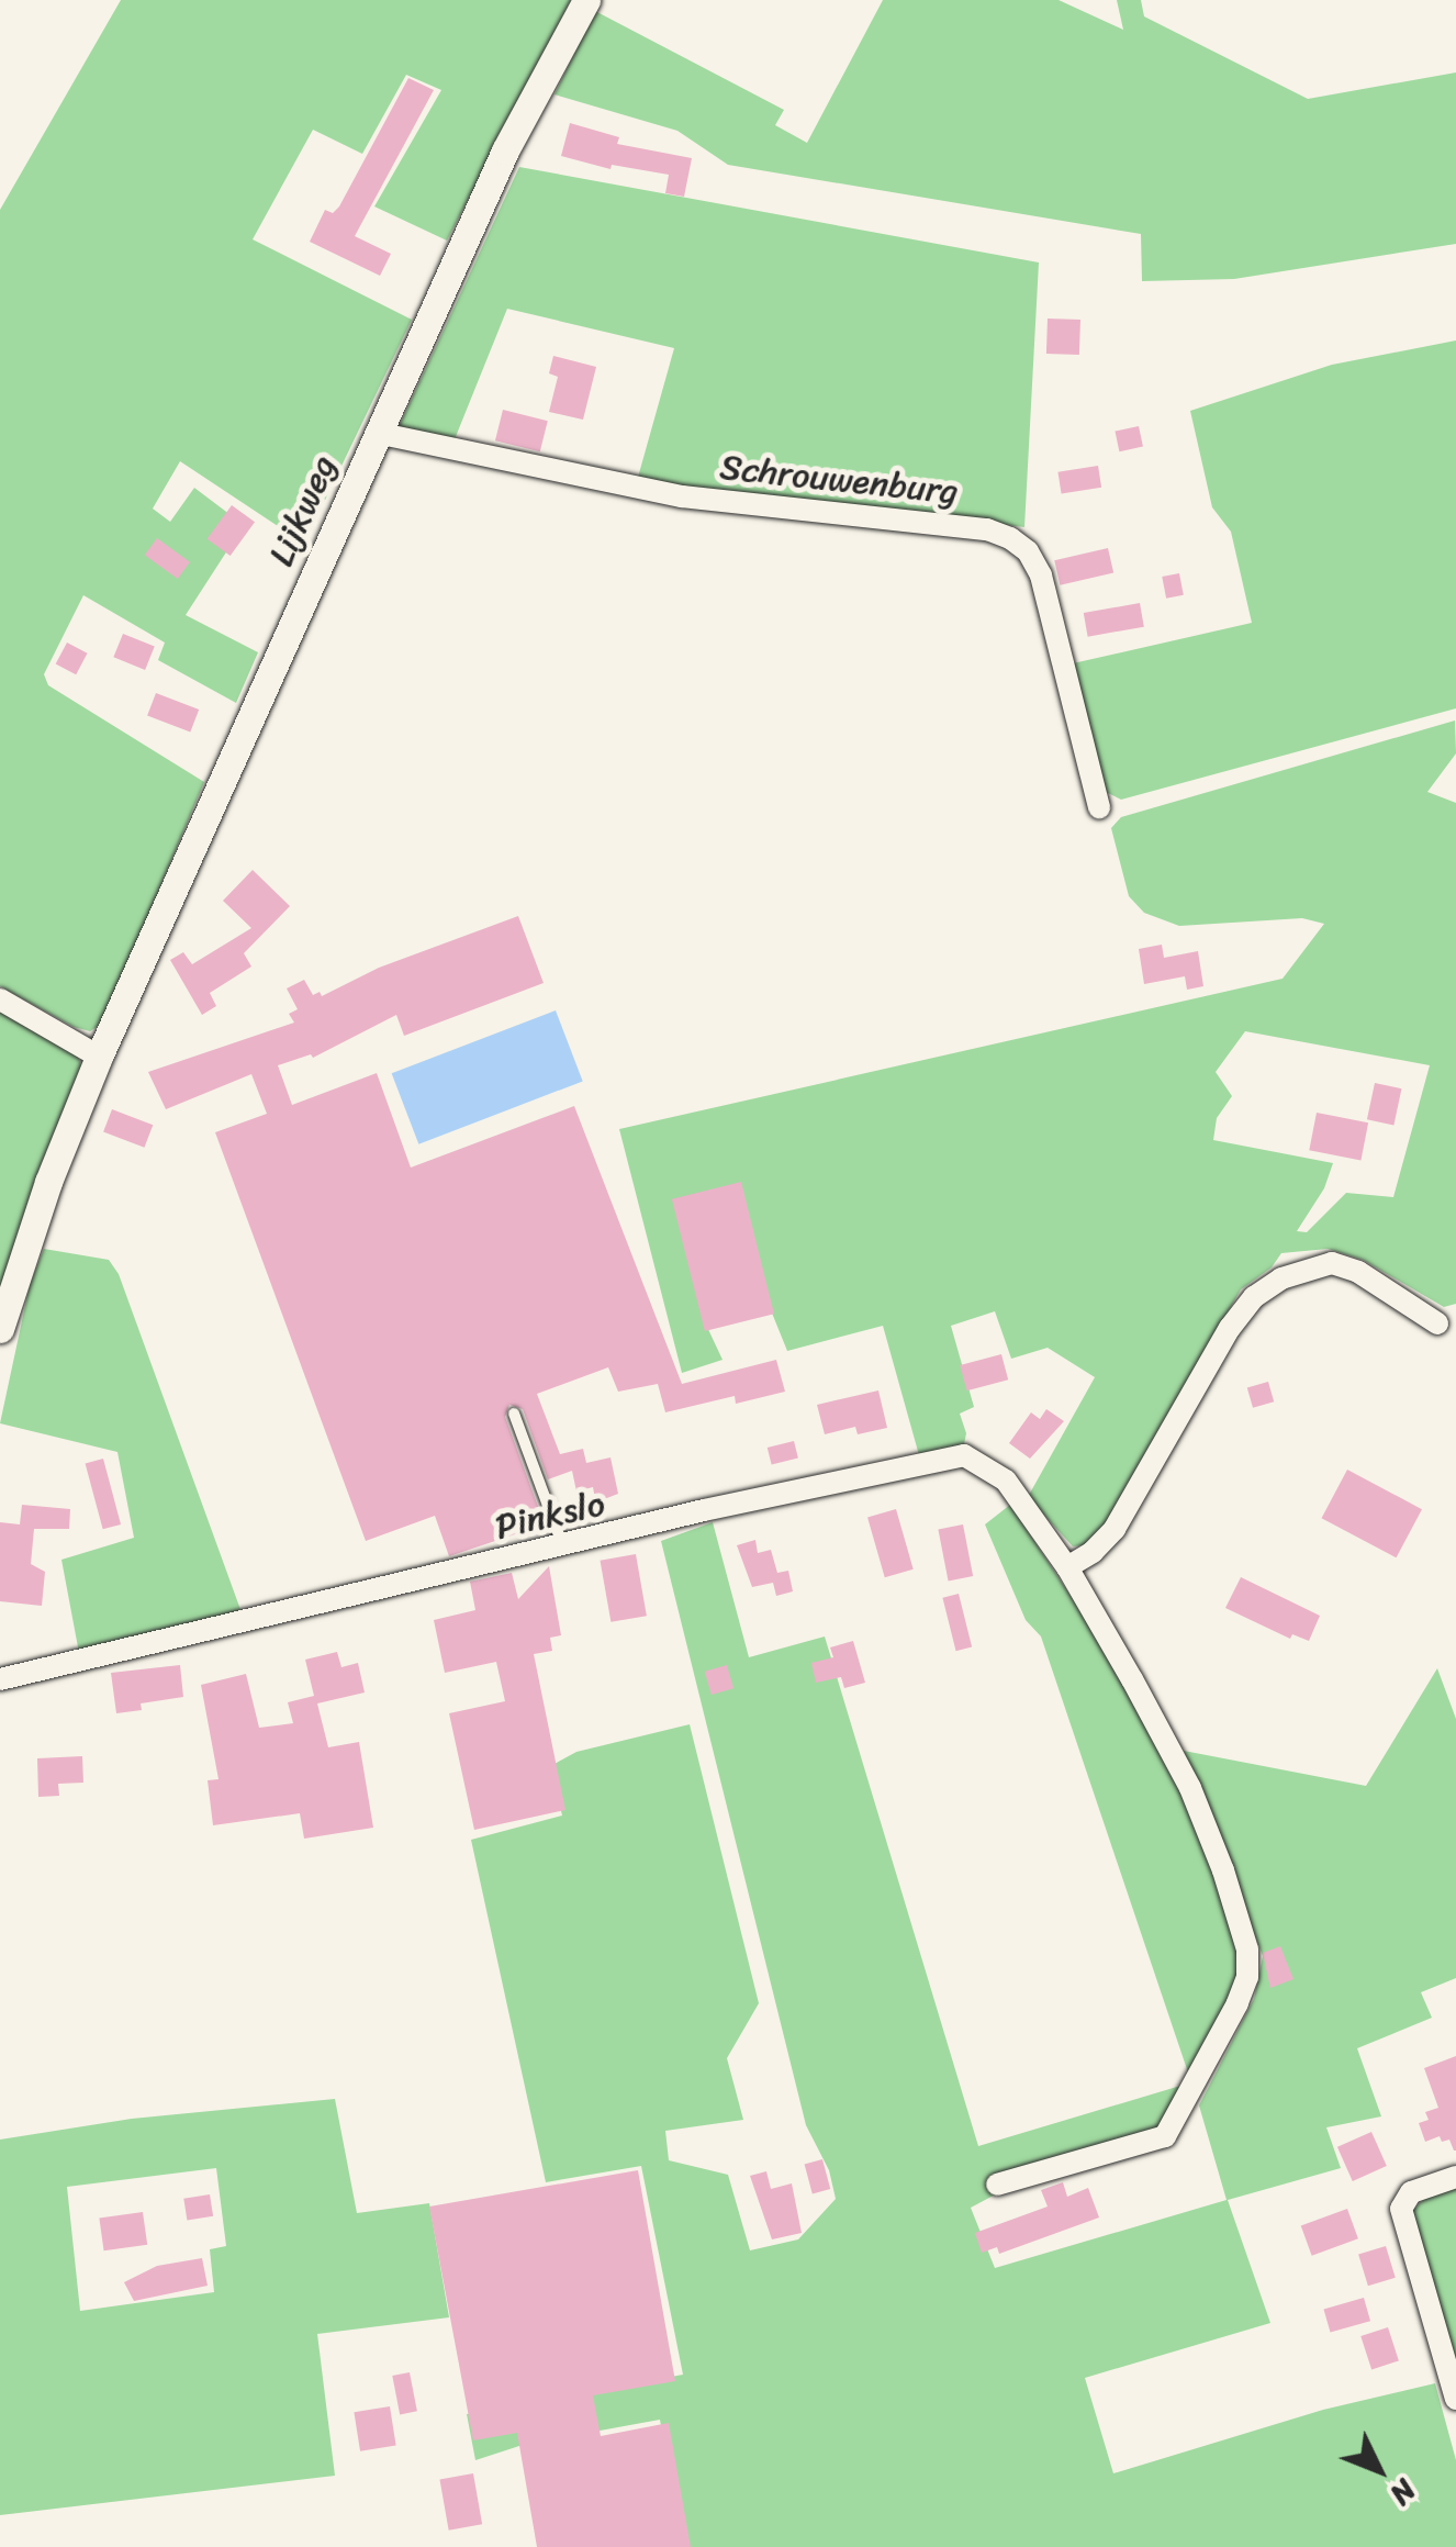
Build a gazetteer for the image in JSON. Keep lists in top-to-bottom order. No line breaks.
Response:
{"streets":{"street":["Schrouwenburg","Lijkweg","Pinkslo"]},"crossings":[["Schrouwenburg","Lijkweg"]],"north":"bottom right"}
